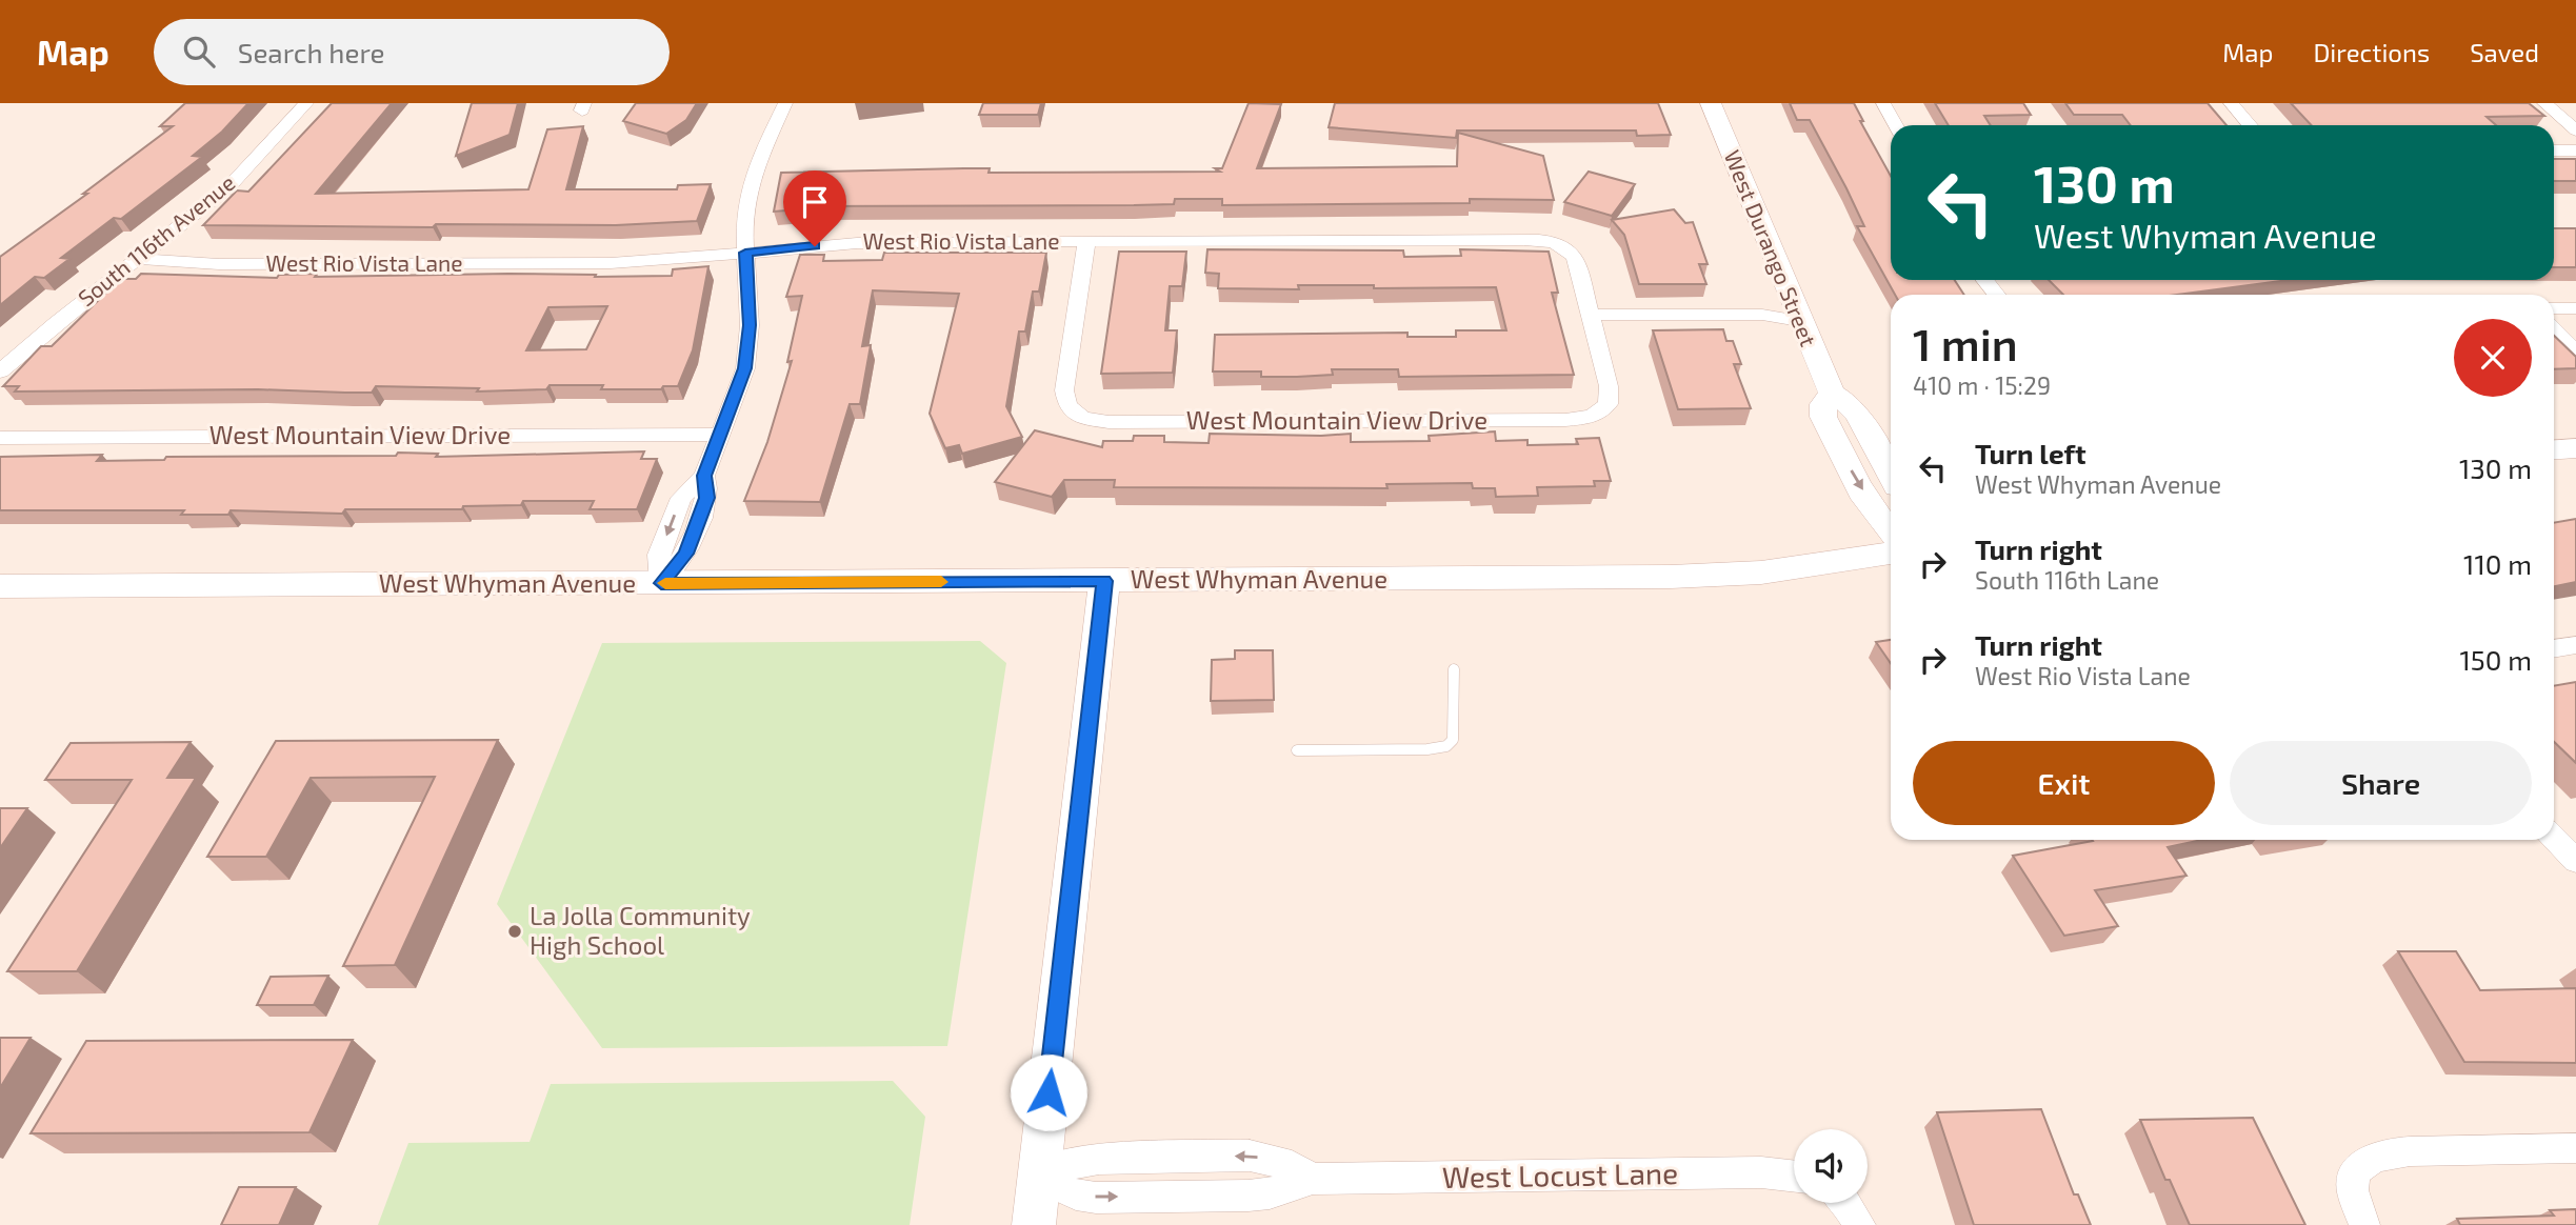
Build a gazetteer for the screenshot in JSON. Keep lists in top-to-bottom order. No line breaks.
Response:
{"streets":{"street":["South 116th Avenue","West Rio Vista Lane","West Durango Street","West Mountain View Drive","West Whyman Avenue","West Locust Lane"]},"crossings":[["South 116th Avenue","West Rio Vista Lane"]],"places":["La Jolla Community High School"],"page":{"header":"Map","search":"Search here","nav":["Map","Directions","Saved"],"turn":["130 m","West Whyman Avenue"],"heading":["1 min","410 m · 15:29"],"list":[{"name":"Turn left","note":"West Whyman Avenue","value":"130 m"},{"name":"Turn right","note":"South 116th Lane","value":"110 m"},{"name":"Turn right","note":"West Rio Vista Lane","value":"150 m"}],"buttons":["Exit","Share"]}}
